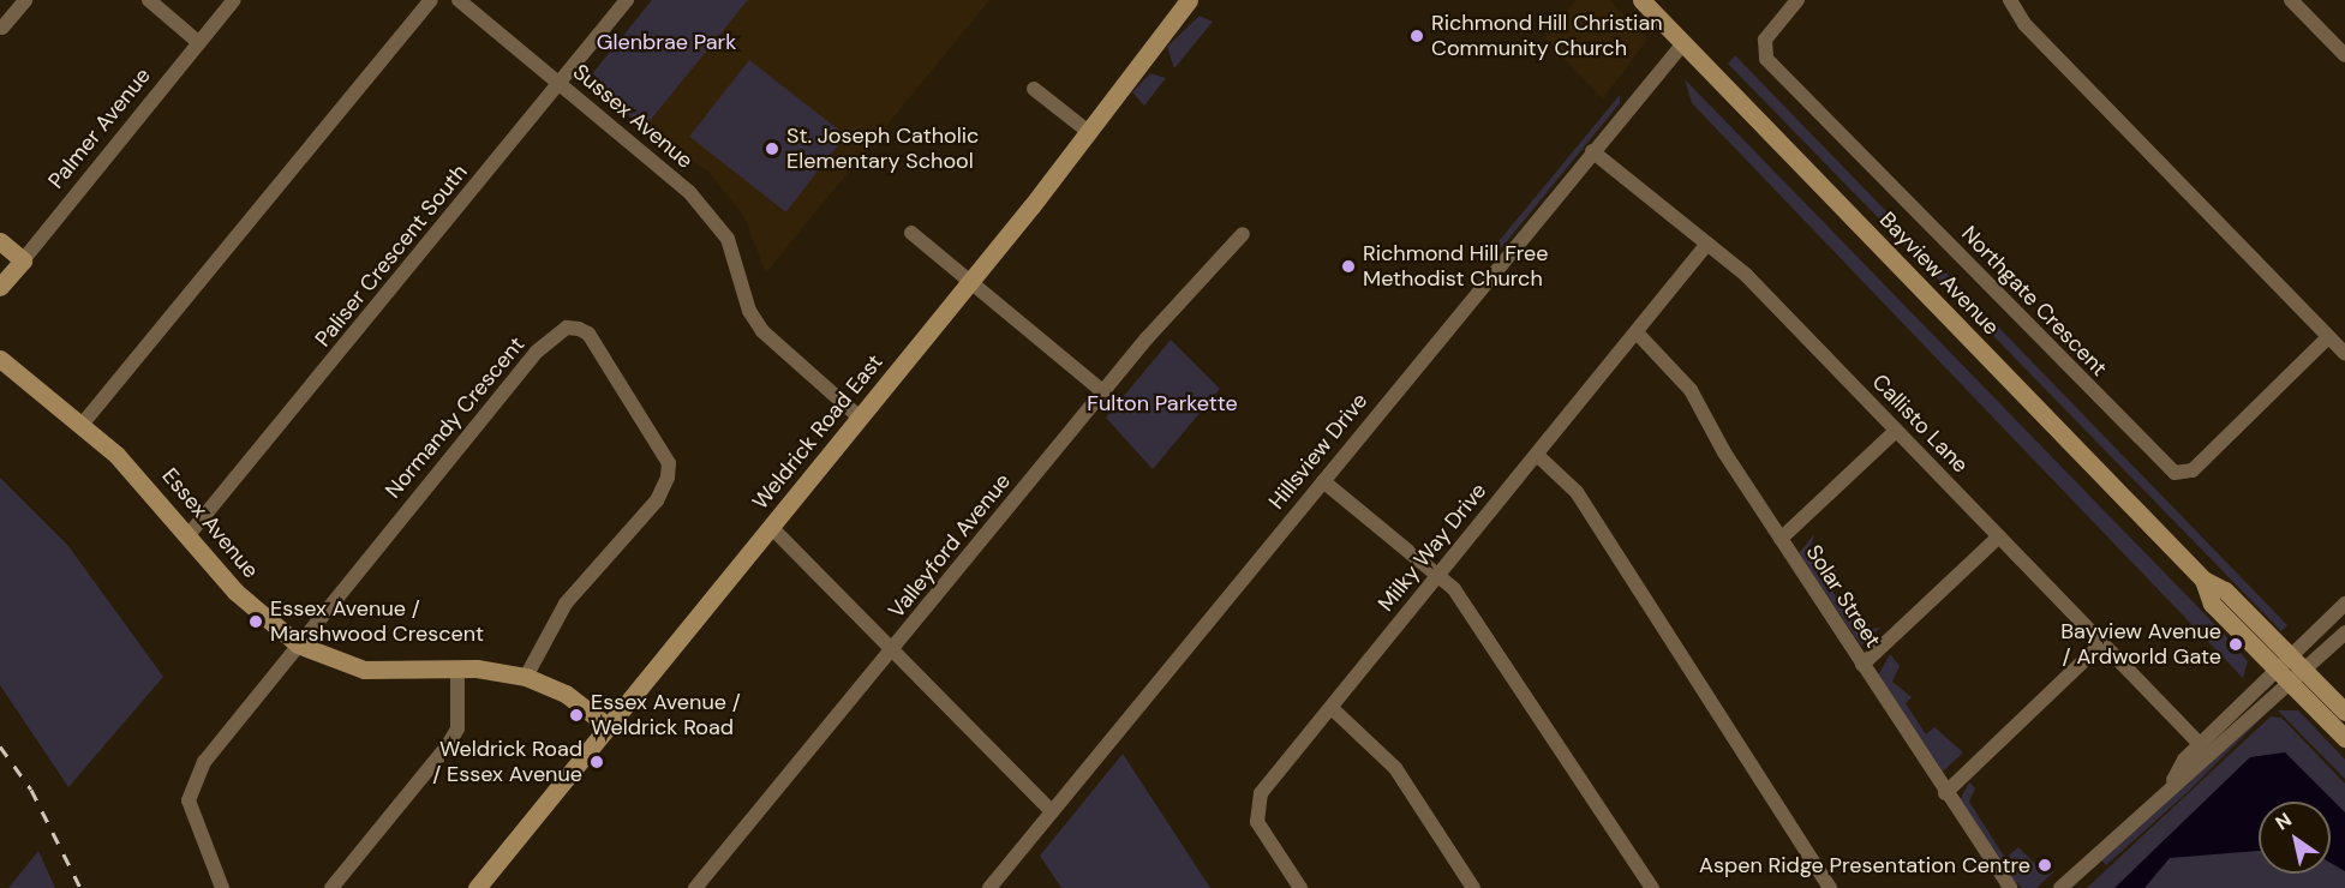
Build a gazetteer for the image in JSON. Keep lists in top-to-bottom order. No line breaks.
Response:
{"streets":{"street":["Sussex Avenue","Palmer Avenue","Paliser Crescent South","Bayview Avenue","Northgate Crescent","Normandy Crescent","Callisto Lane","Weldrick Road East","Hillsview Drive","Essex Avenue","Valleyford Avenue","Milky Way Drive","Solar Street"]},"crossings":[["Sussex Avenue","Paliser Crescent South"],["Sussex Avenue","Weldrick Road East"],["Paliser Crescent South","Essex Avenue"],["Bayview Avenue","Hillsview Drive"],["Normandy Crescent","Essex Avenue"],["Callisto Lane","Hillsview Drive"],["Callisto Lane","Milky Way Drive"],["Weldrick Road East","Essex Avenue"],["Milky Way Drive","Solar Street"]],"parks":["Glenbrae Park","Fulton Parkette"],"places":["Richmond Hill Christian Community Church","St. Joseph Catholic Elementary School","Richmond Hill Free Methodist Church","Essex Avenue / Marshwood Crescent","Bayview Avenue / Ardworld Gate","Essex Avenue / Weldrick Road","Weldrick Road / Essex Avenue","Aspen Ridge Presentation Centre"],"north":"top left"}
